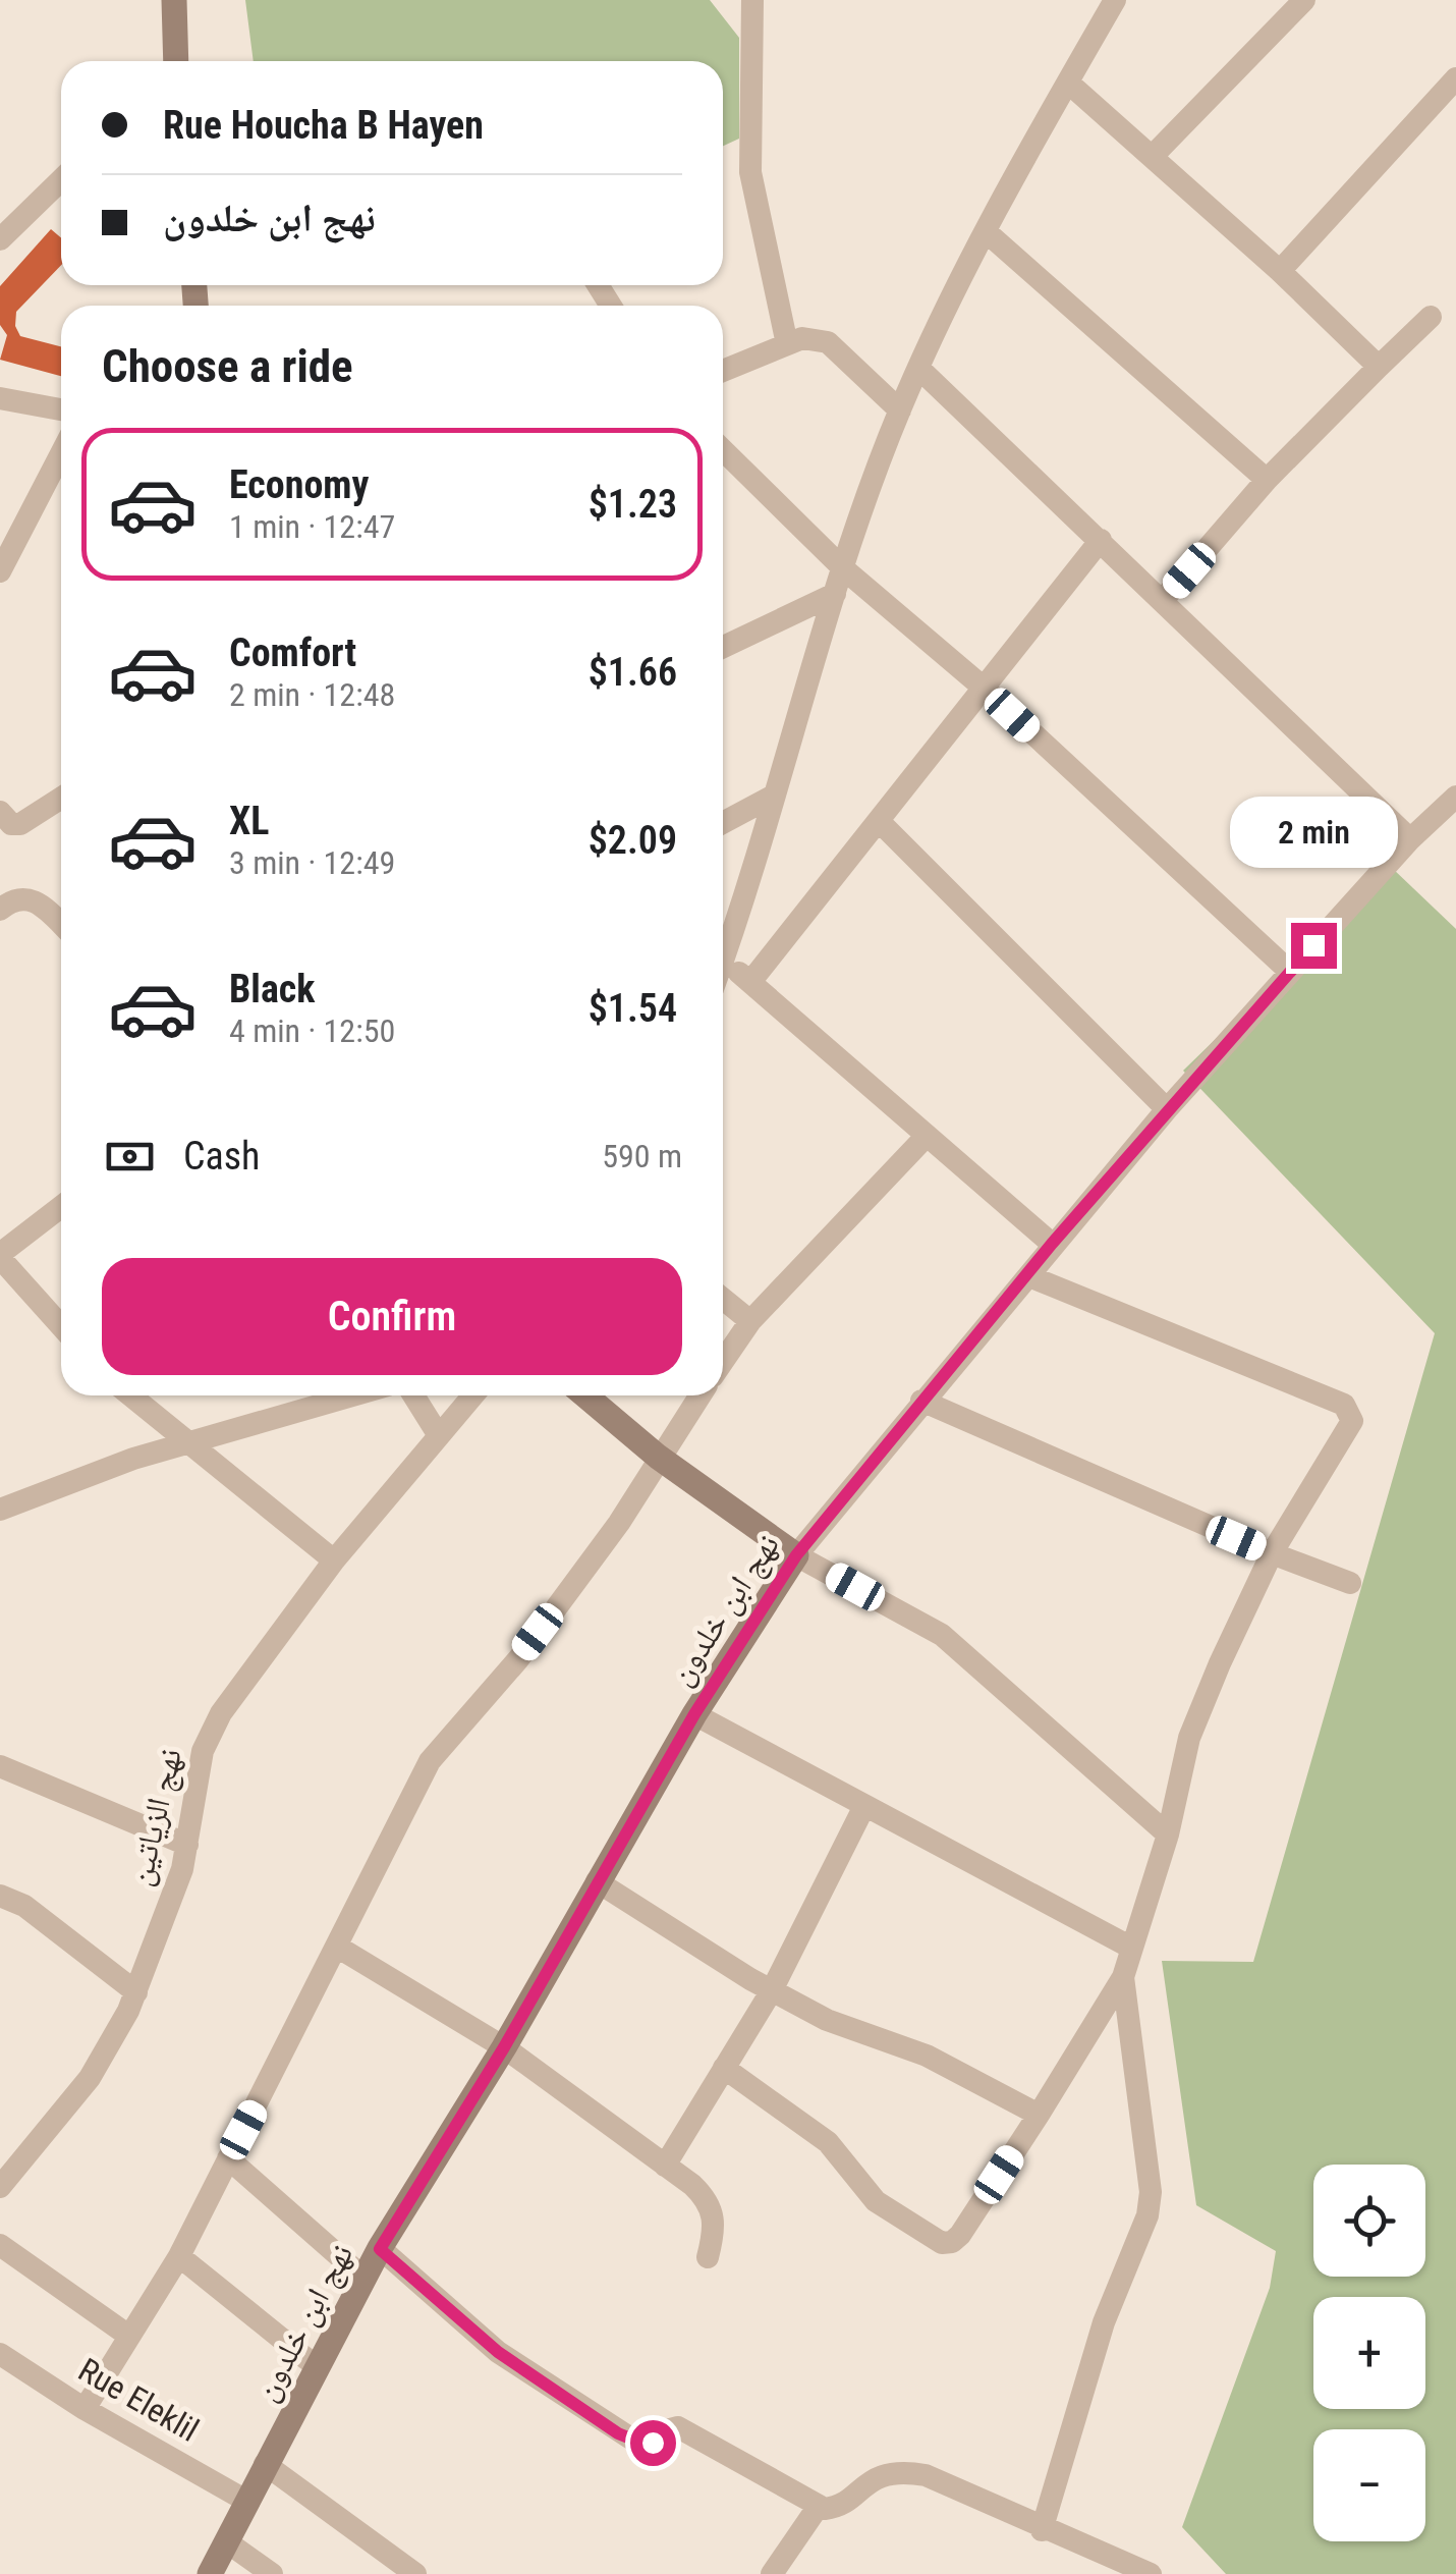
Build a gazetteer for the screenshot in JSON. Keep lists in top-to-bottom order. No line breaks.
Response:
{"streets":{"street":["نهج ابن خلدون","نهج الزياتين","Rue Eleklil"]},"crossings":[["نهج ابن خلدون","Rue Eleklil"]],"page":{"banner":["Rue Houcha B Hayen","نهج ابن خلدون"],"heading":"Choose a ride","list":[{"name":"Economy","note":"1 min · 12:47","value":"$1.23"},{"name":"Comfort","note":"2 min · 12:48","value":"$1.66"},{"name":"XL","note":"3 min · 12:49","value":"$2.09"},{"name":"Black","note":"4 min · 12:50","value":"$1.54"}],"bubble":"2 min","pay":["Cash","590 m"],"buttons":"Confirm","map_buttons":["+","−"]}}
